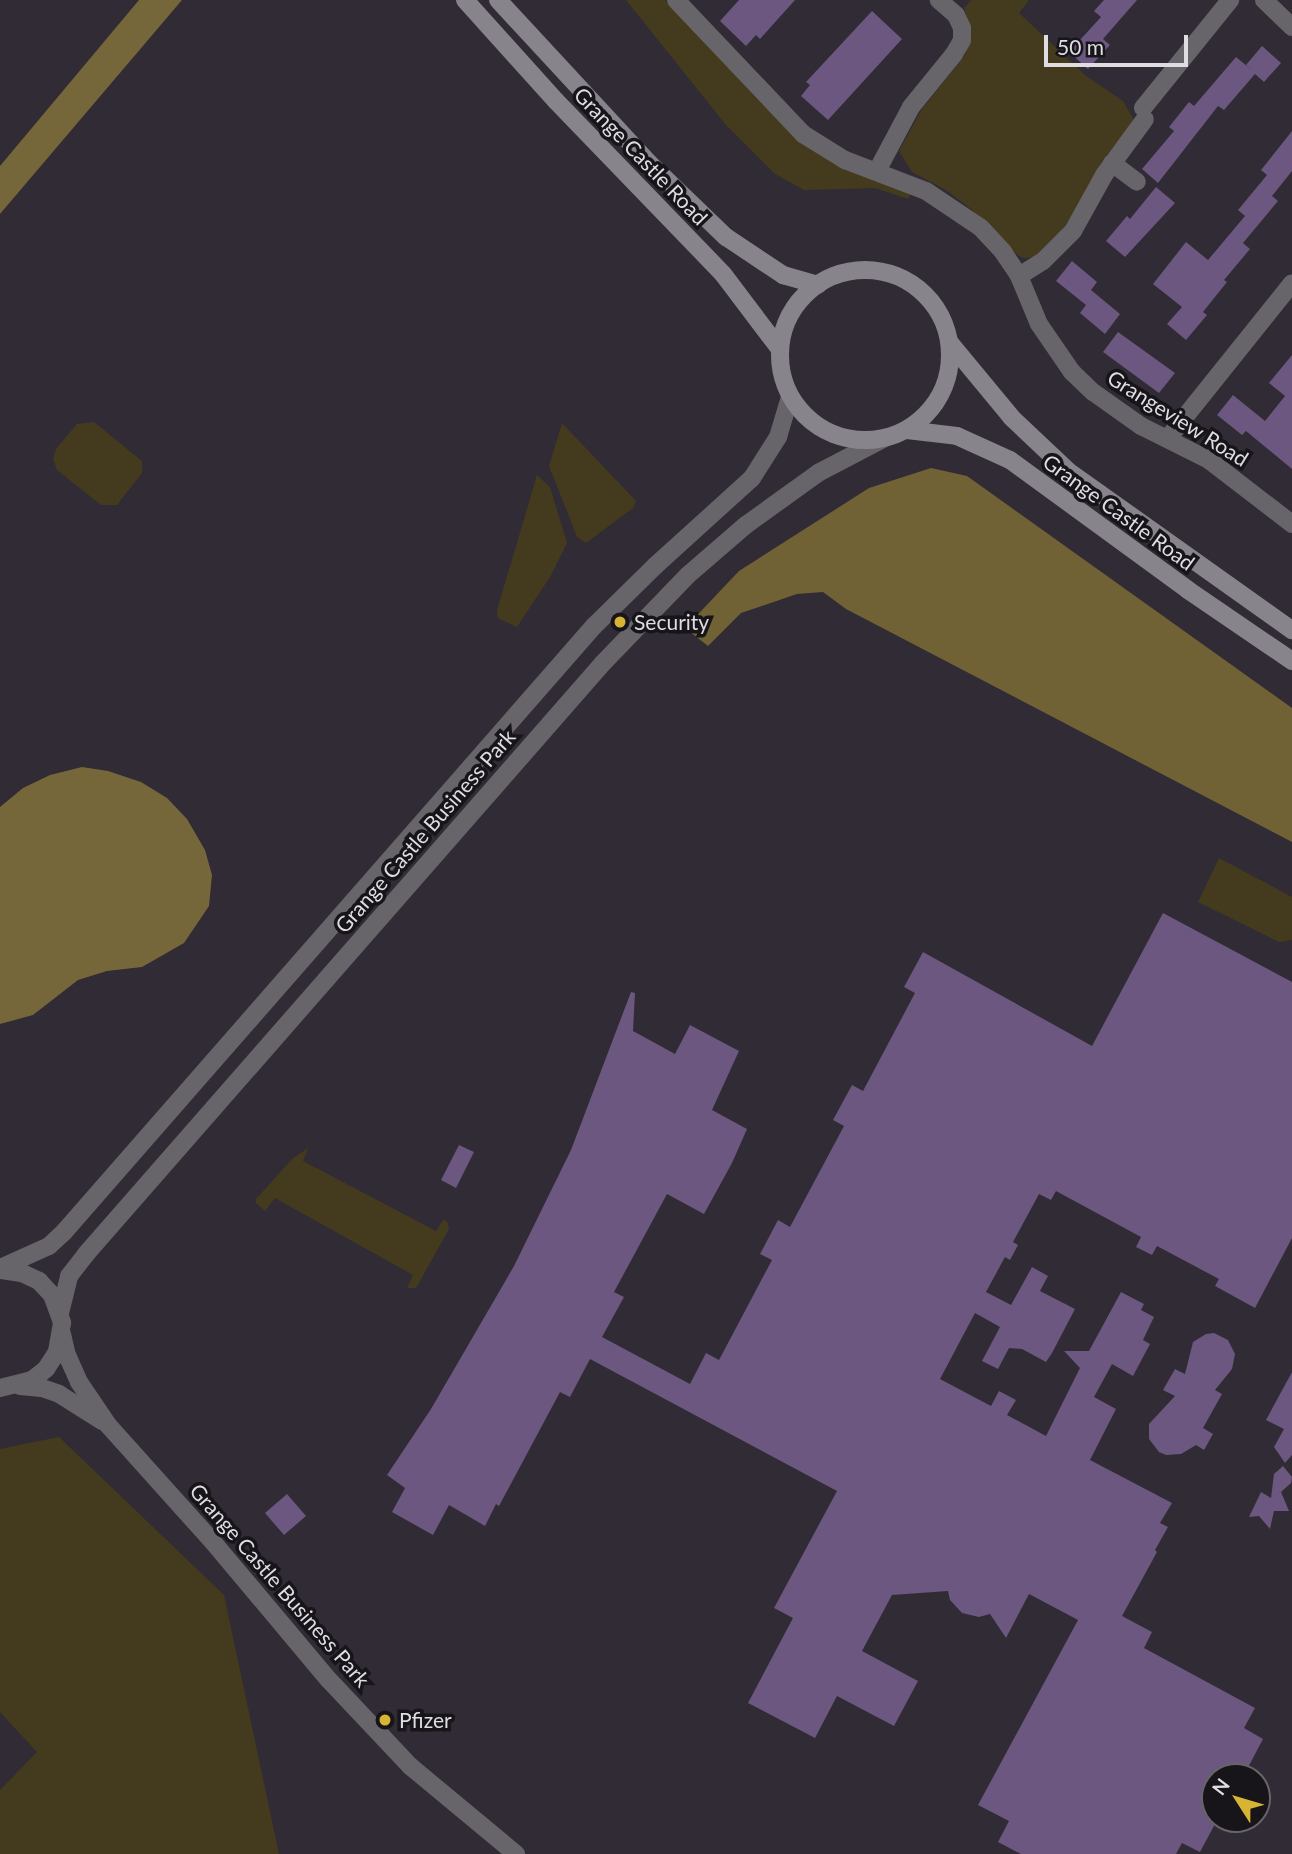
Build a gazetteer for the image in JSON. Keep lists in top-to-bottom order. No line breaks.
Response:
{"streets":{"main road":["Grange Castle Road"],"street":["Grangeview Road","Grange Castle Business Park"]},"crossings":[["Grange Castle Road","Grange Castle Business Park"]],"places":["Security","Pfizer"],"scale_bar":"50 m","north":"top left"}
